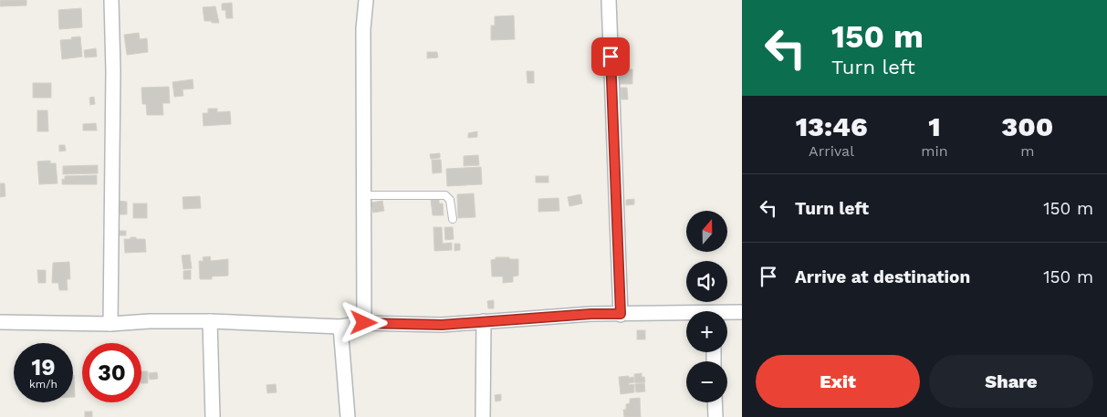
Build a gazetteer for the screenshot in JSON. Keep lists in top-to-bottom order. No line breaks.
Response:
{"north":"top","page":{"turn":["150 m","Turn left"],"eta":["13:46","Arrival","1","min","300","m"],"list":[{"name":"Turn left","value":"150 m"},{"name":"Arrive at destination","value":"150 m"}],"map_buttons":["+","−"],"speed":"19 km/h","limit":"30","buttons":["Exit","Share"]}}
